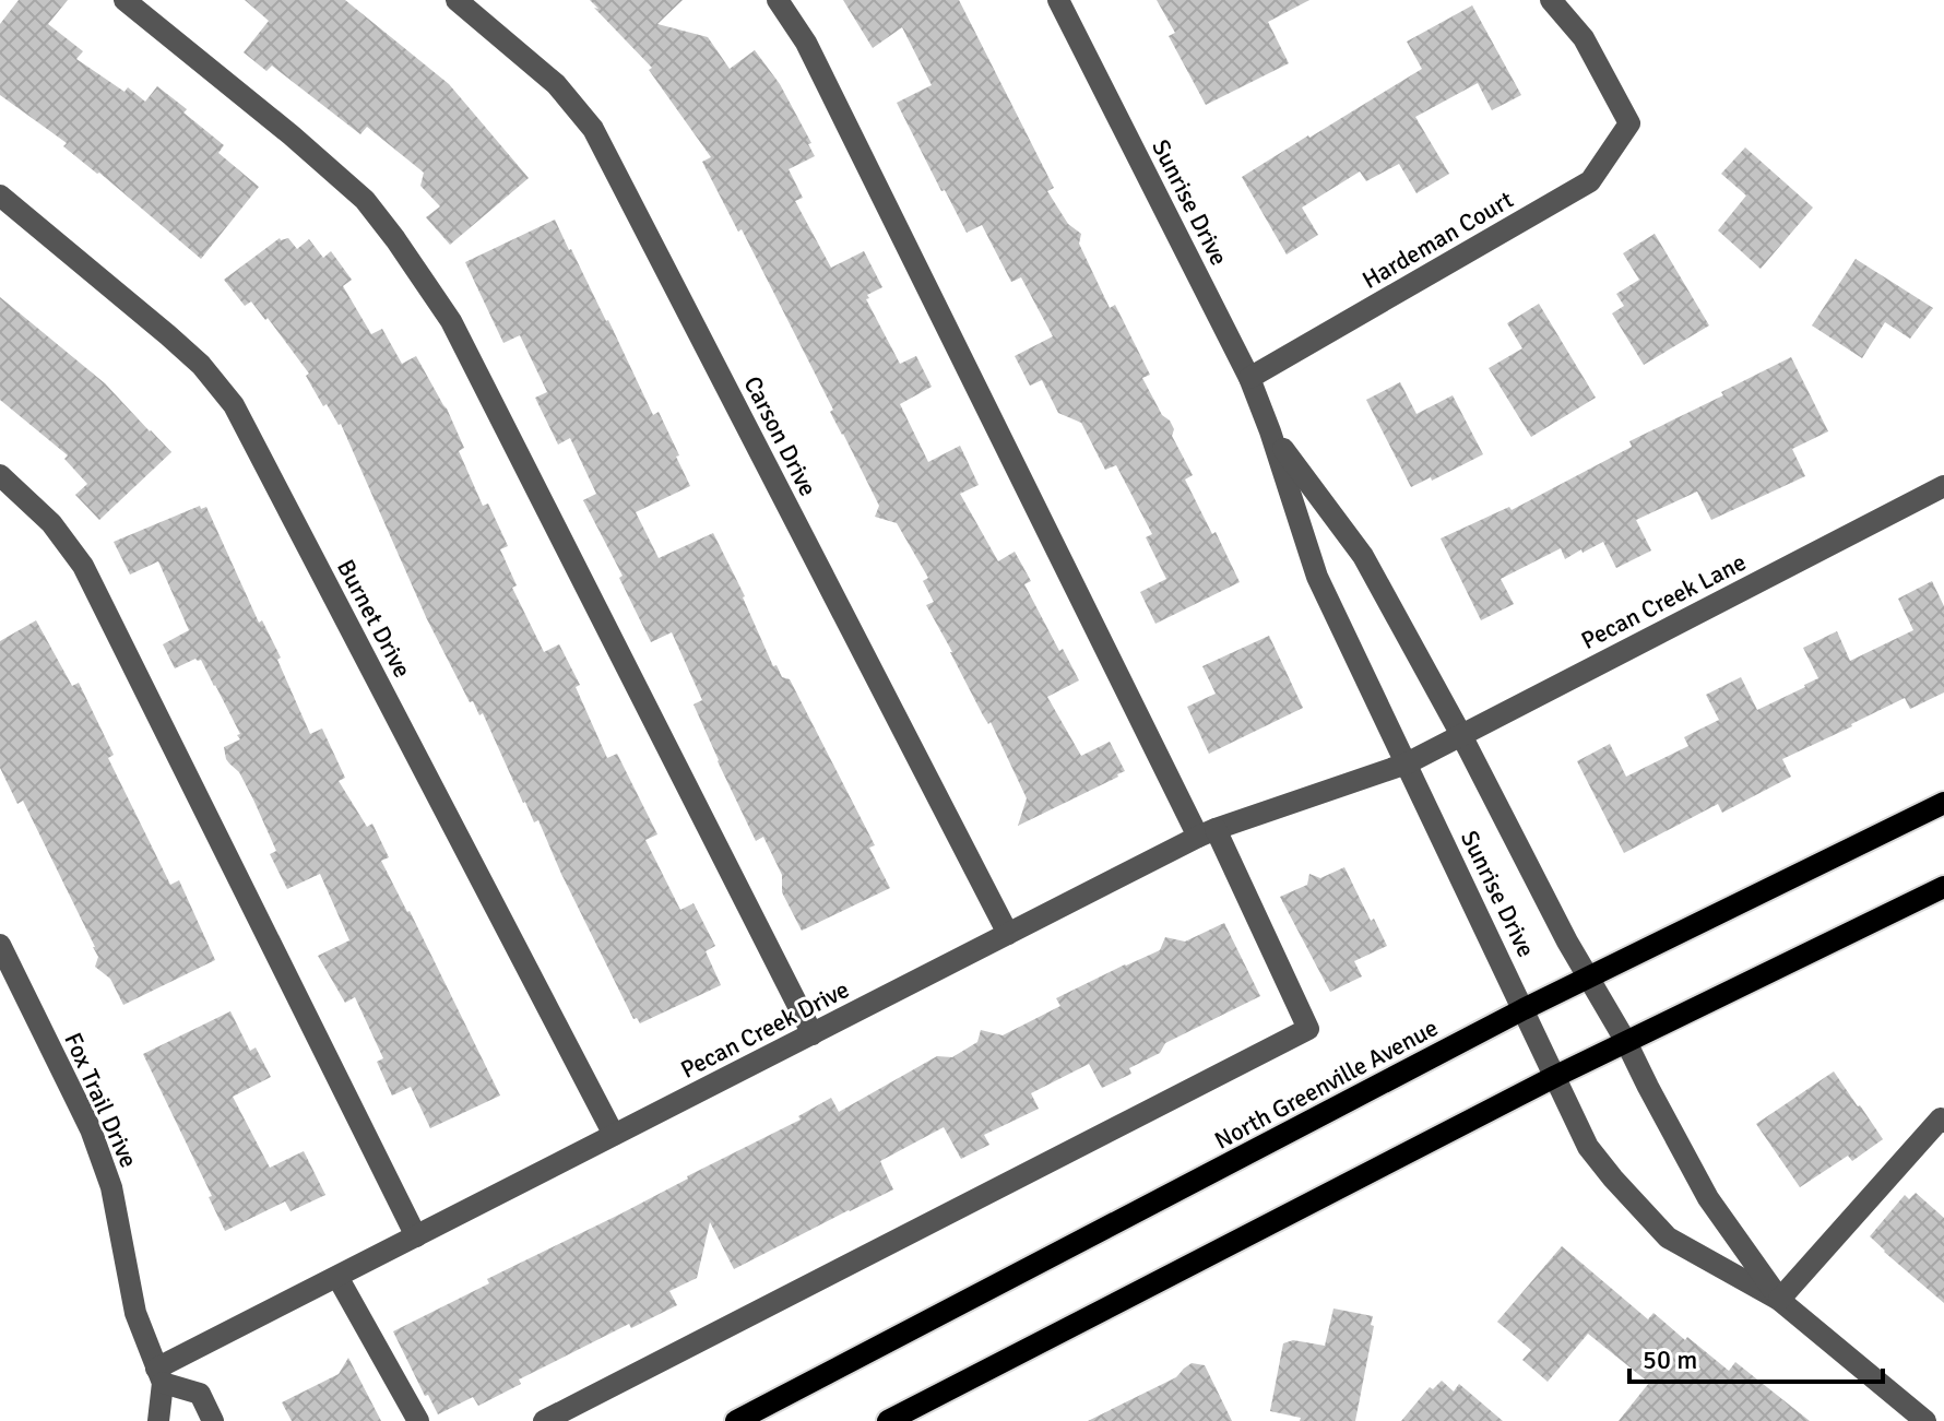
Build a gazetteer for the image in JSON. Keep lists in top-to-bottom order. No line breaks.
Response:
{"streets":{"main road":["North Greenville Avenue"],"street":["Sunrise Drive","Hardeman Court","Carson Drive","Pecan Creek Lane","Burnet Drive","Pecan Creek Drive","Fox Trail Drive"]},"crossings":[["Sunrise Drive","Hardeman Court"],["Sunrise Drive","Pecan Creek Lane"],["Sunrise Drive","Pecan Creek Drive"],["Sunrise Drive","North Greenville Avenue"],["Carson Drive","Pecan Creek Drive"],["Pecan Creek Lane","Pecan Creek Drive"],["Burnet Drive","Pecan Creek Drive"],["Pecan Creek Drive","Fox Trail Drive"]],"scale_bar":"50 m"}
